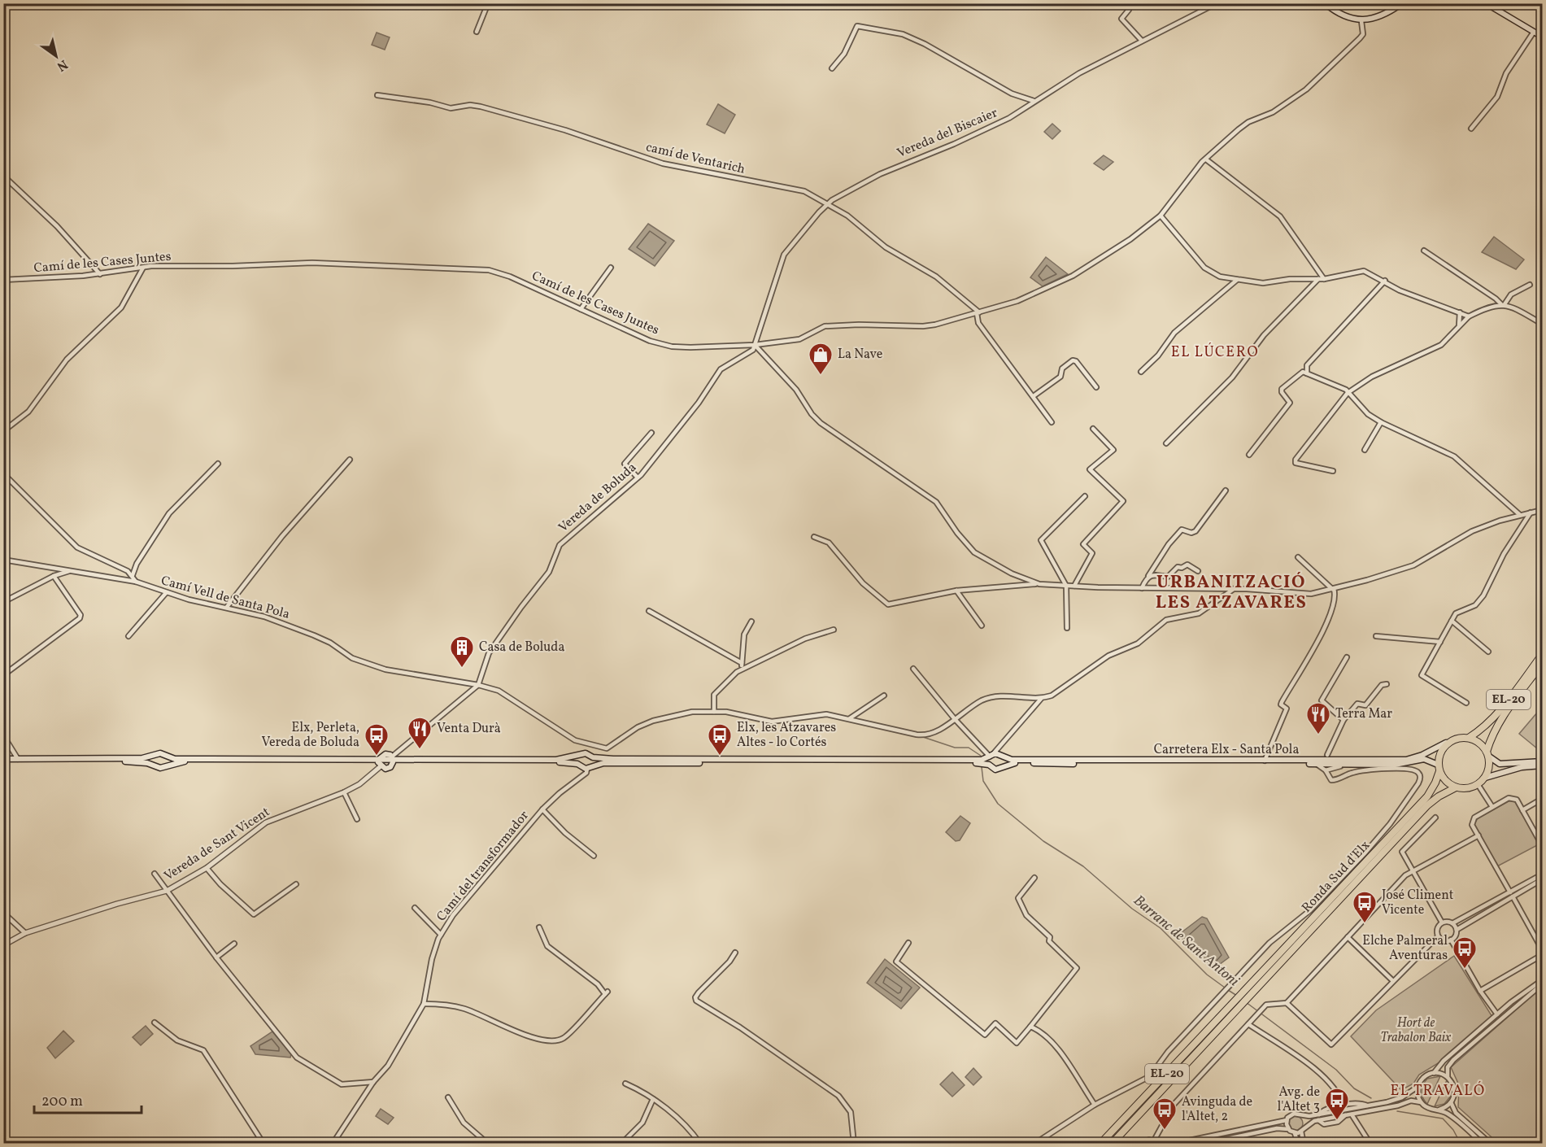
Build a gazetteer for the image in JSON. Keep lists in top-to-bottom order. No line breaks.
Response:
{"streets":{"highway":["EL-20","Ronda Sud d'Elx"],"main road":["Carretera Elx - Santa Pola"],"street":["Vereda del Biscaier","camí de Ventarich","Camí de les Cases Juntes","Vereda de Boluda","Camí Vell de Santa Pola","Vereda de Sant Vicent","Camí del transformador"]},"crossings":[["Vereda del Biscaier","camí de Ventarich"],["Vereda del Biscaier","Camí de les Cases Juntes"],["Vereda del Biscaier","Vereda de Boluda"],["camí de Ventarich","Camí de les Cases Juntes"],["Camí de les Cases Juntes","Vereda de Boluda"],["Vereda de Boluda","Camí Vell de Santa Pola"],["EL-20","Carretera Elx - Santa Pola"],["EL-20","Ronda Sud d'Elx"],["Carretera Elx - Santa Pola","Ronda Sud d'Elx"]],"districts":["EL LÚCERO","URBANITZACIÓ LES ATZAVARES","EL TRAVALÓ"],"water":["Barranc de Sant Antoni"],"parks":["Hort de Trabalon Baix"],"places":{"shop":["La Nave"],"building":["Casa de Boluda"],"restaurant":["Terra Mar","Venta Durà"],"bus stop":["Elx, Perleta, Vereda de Boluda","Elx, les Atzavares Altes - lo Cortés","José Climent Vicente","Elche Palmeral Aventuras","Avg. de l'Altet 3","Avinguda de l'Altet, 2"]},"scale_bar":"200 m","north":"bottom right"}
